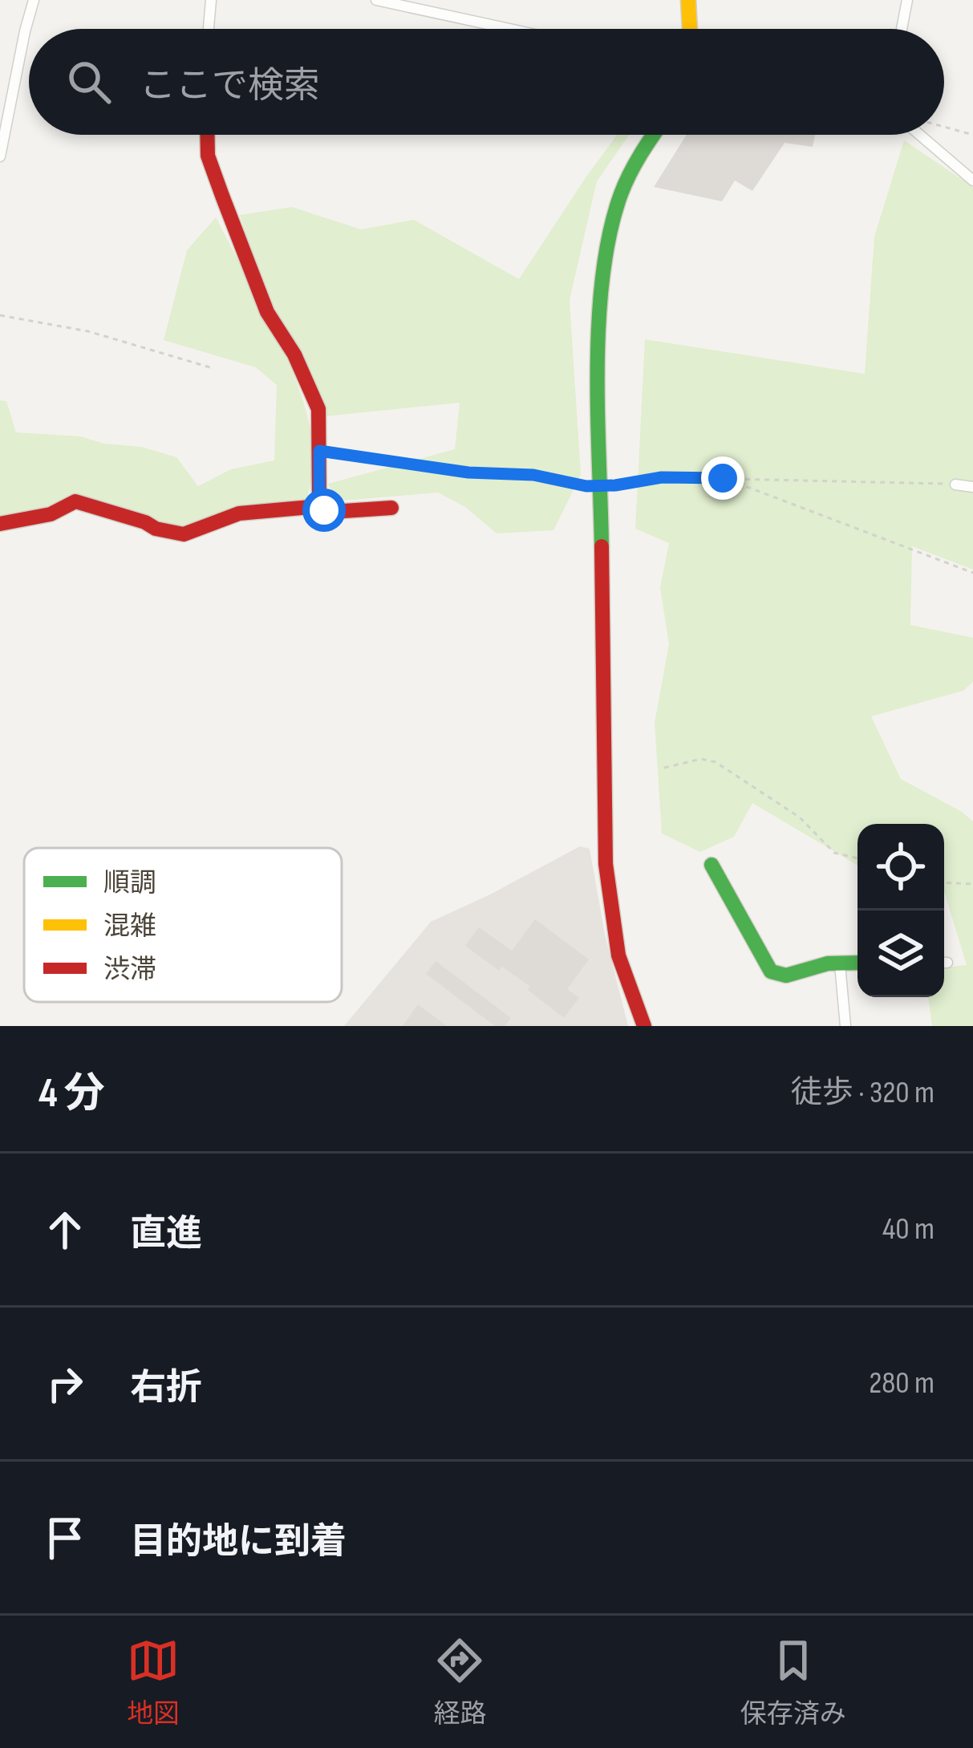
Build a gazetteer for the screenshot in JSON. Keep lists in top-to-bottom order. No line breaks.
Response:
{"legend":["順調","混雑","渋滞"],"page":{"search":"ここで検索","heading":["4 分","徒歩 · 320 m"],"list":[["直進","40 m"],["右折","280 m"],"目的地に到着"],"nav":["地図","経路","保存済み"]}}
